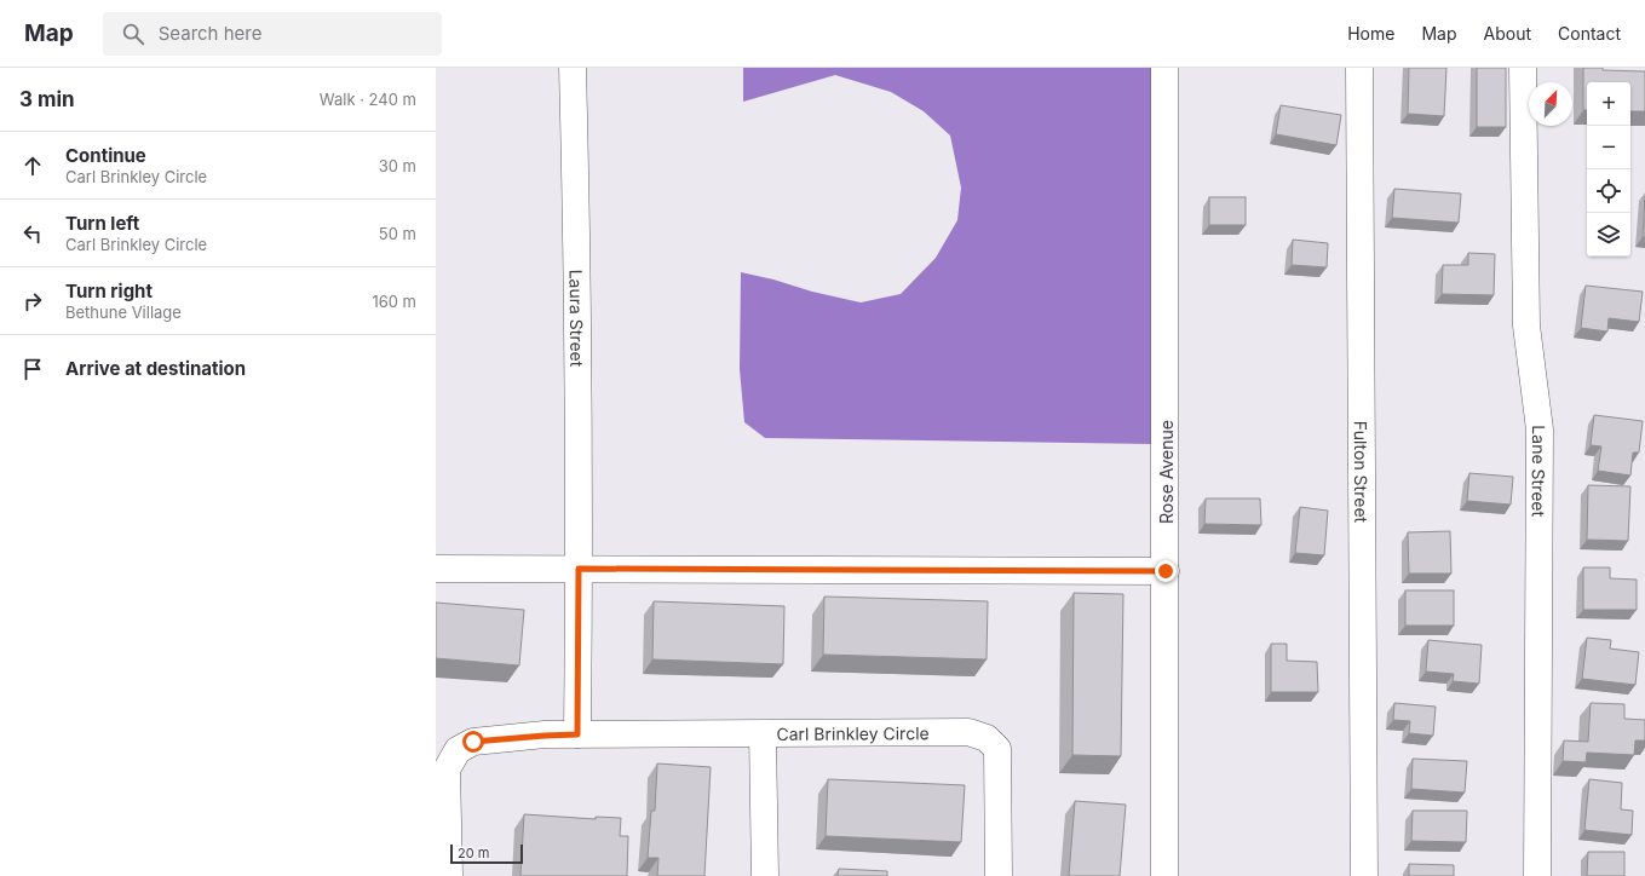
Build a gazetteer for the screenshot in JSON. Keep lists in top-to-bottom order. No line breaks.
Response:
{"streets":{"street":["Laura Street","Rose Avenue","Fulton Street","Lane Street","Carl Brinkley Circle"]},"scale_bar":"20 m","north":"top right","page":{"header":"Map","search":"Search here","nav":["Home","Map","About","Contact"],"heading":["3 min","Walk · 240 m"],"map_buttons":["+","−"],"list":[["Continue","Carl Brinkley Circle","30 m"],["Turn left","Carl Brinkley Circle","50 m"],["Turn right","Bethune Village","160 m"],"Arrive at destination"],"scale":"20 m"}}
